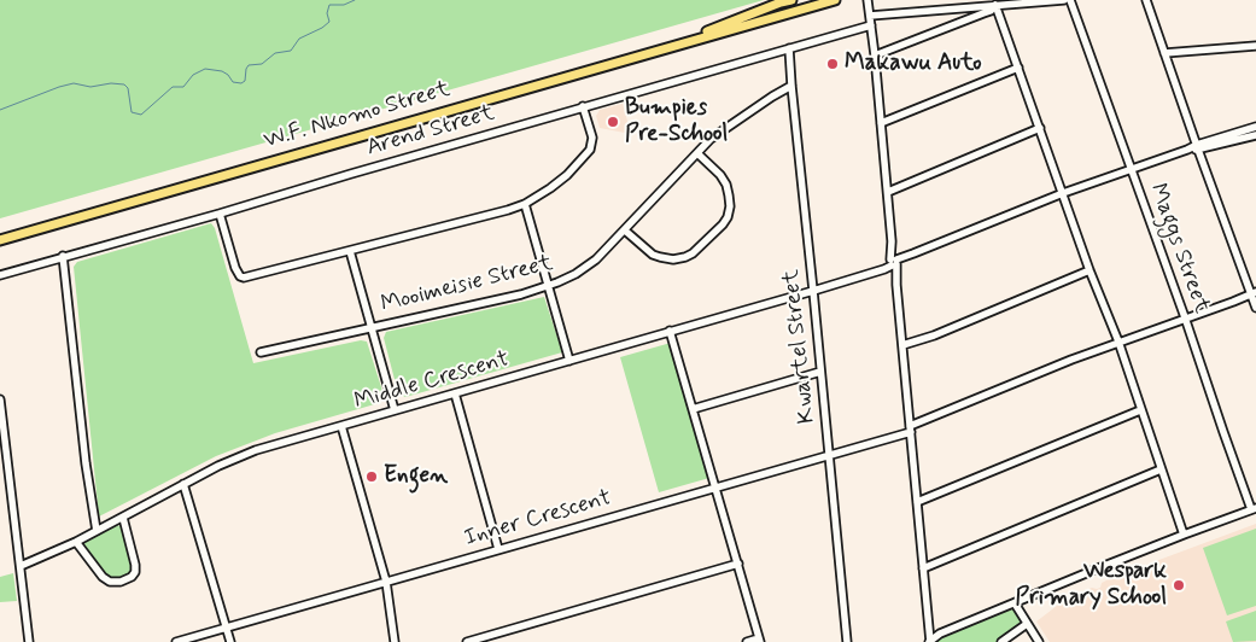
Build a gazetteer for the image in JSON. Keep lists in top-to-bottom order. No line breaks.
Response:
{"streets":{"main road":["W.F. Nkomo Street"],"street":["Arend Street","Maggs Street","Mooimeisie Street","Kwartel Street","Middle Crescent","Inner Crescent"]},"crossings":[["Arend Street","Kwartel Street"],["Maggs Street","Middle Crescent"],["Maggs Street","Inner Crescent"],["Mooimeisie Street","Kwartel Street"],["Kwartel Street","Middle Crescent"],["Kwartel Street","Inner Crescent"]],"places":["Makawu Auto","Bumpies Pre-School","Engen","Wespark Primary School"]}
